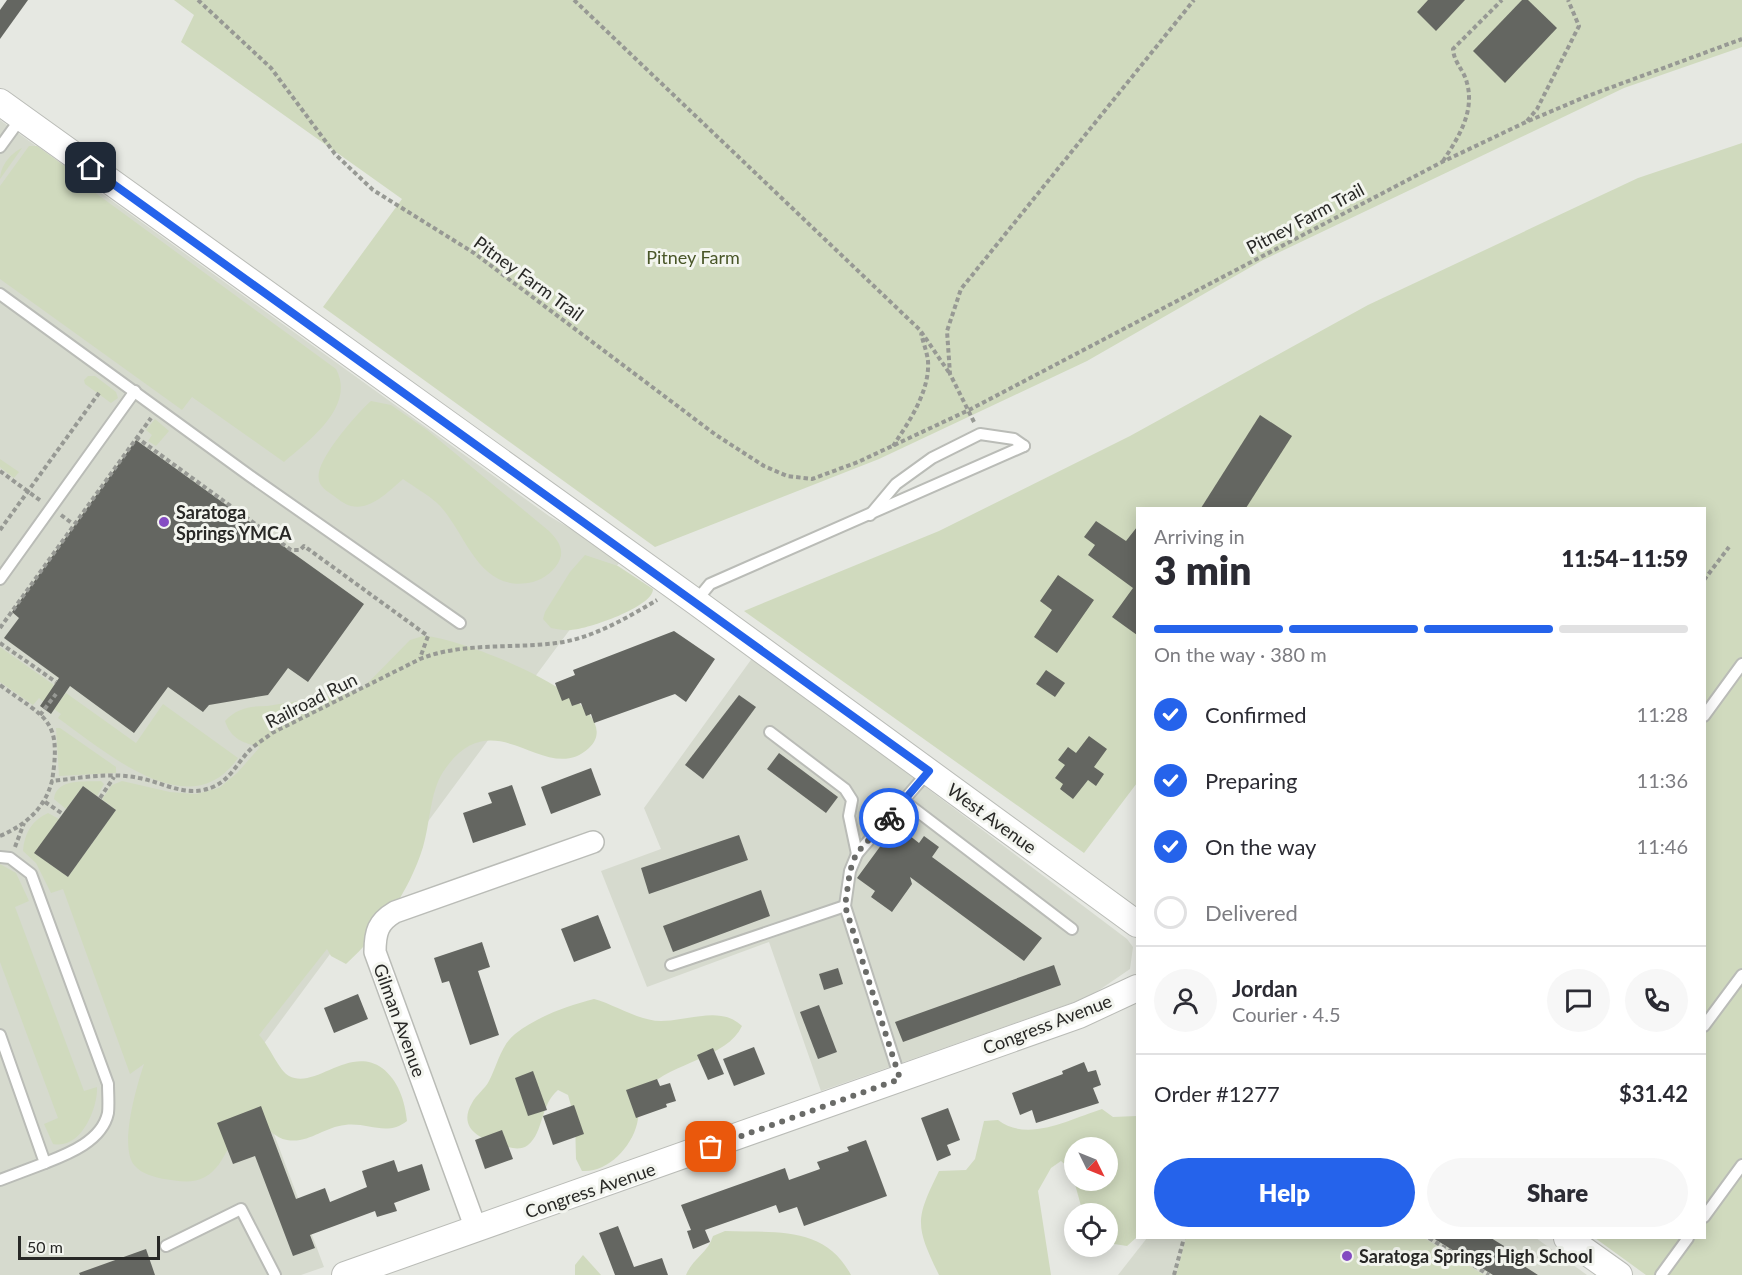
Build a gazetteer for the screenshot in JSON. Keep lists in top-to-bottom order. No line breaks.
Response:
{"streets":{"street":["West Avenue","Gilman Avenue","Congress Avenue"],"path":["Pitney Farm Trail","Railroad Run"]},"crossings":[["Gilman Avenue","Congress Avenue"]],"parks":["Pitney Farm"],"places":["Saratoga Springs YMCA","Saratoga Springs High School"],"scale_bar":"50 m","north":"bottom right","page":{"heading":["3 min","Arriving in","11:54–11:59"],"panel":["Jordan","Courier · 4.5","Order #1277","$31.42"],"bar":"On the way · 380 m","list":[["Confirmed","11:28"],["Preparing","11:36"],["On the way","11:46"],"Delivered"],"buttons":["Help","Share"],"scale":"50 m"}}
